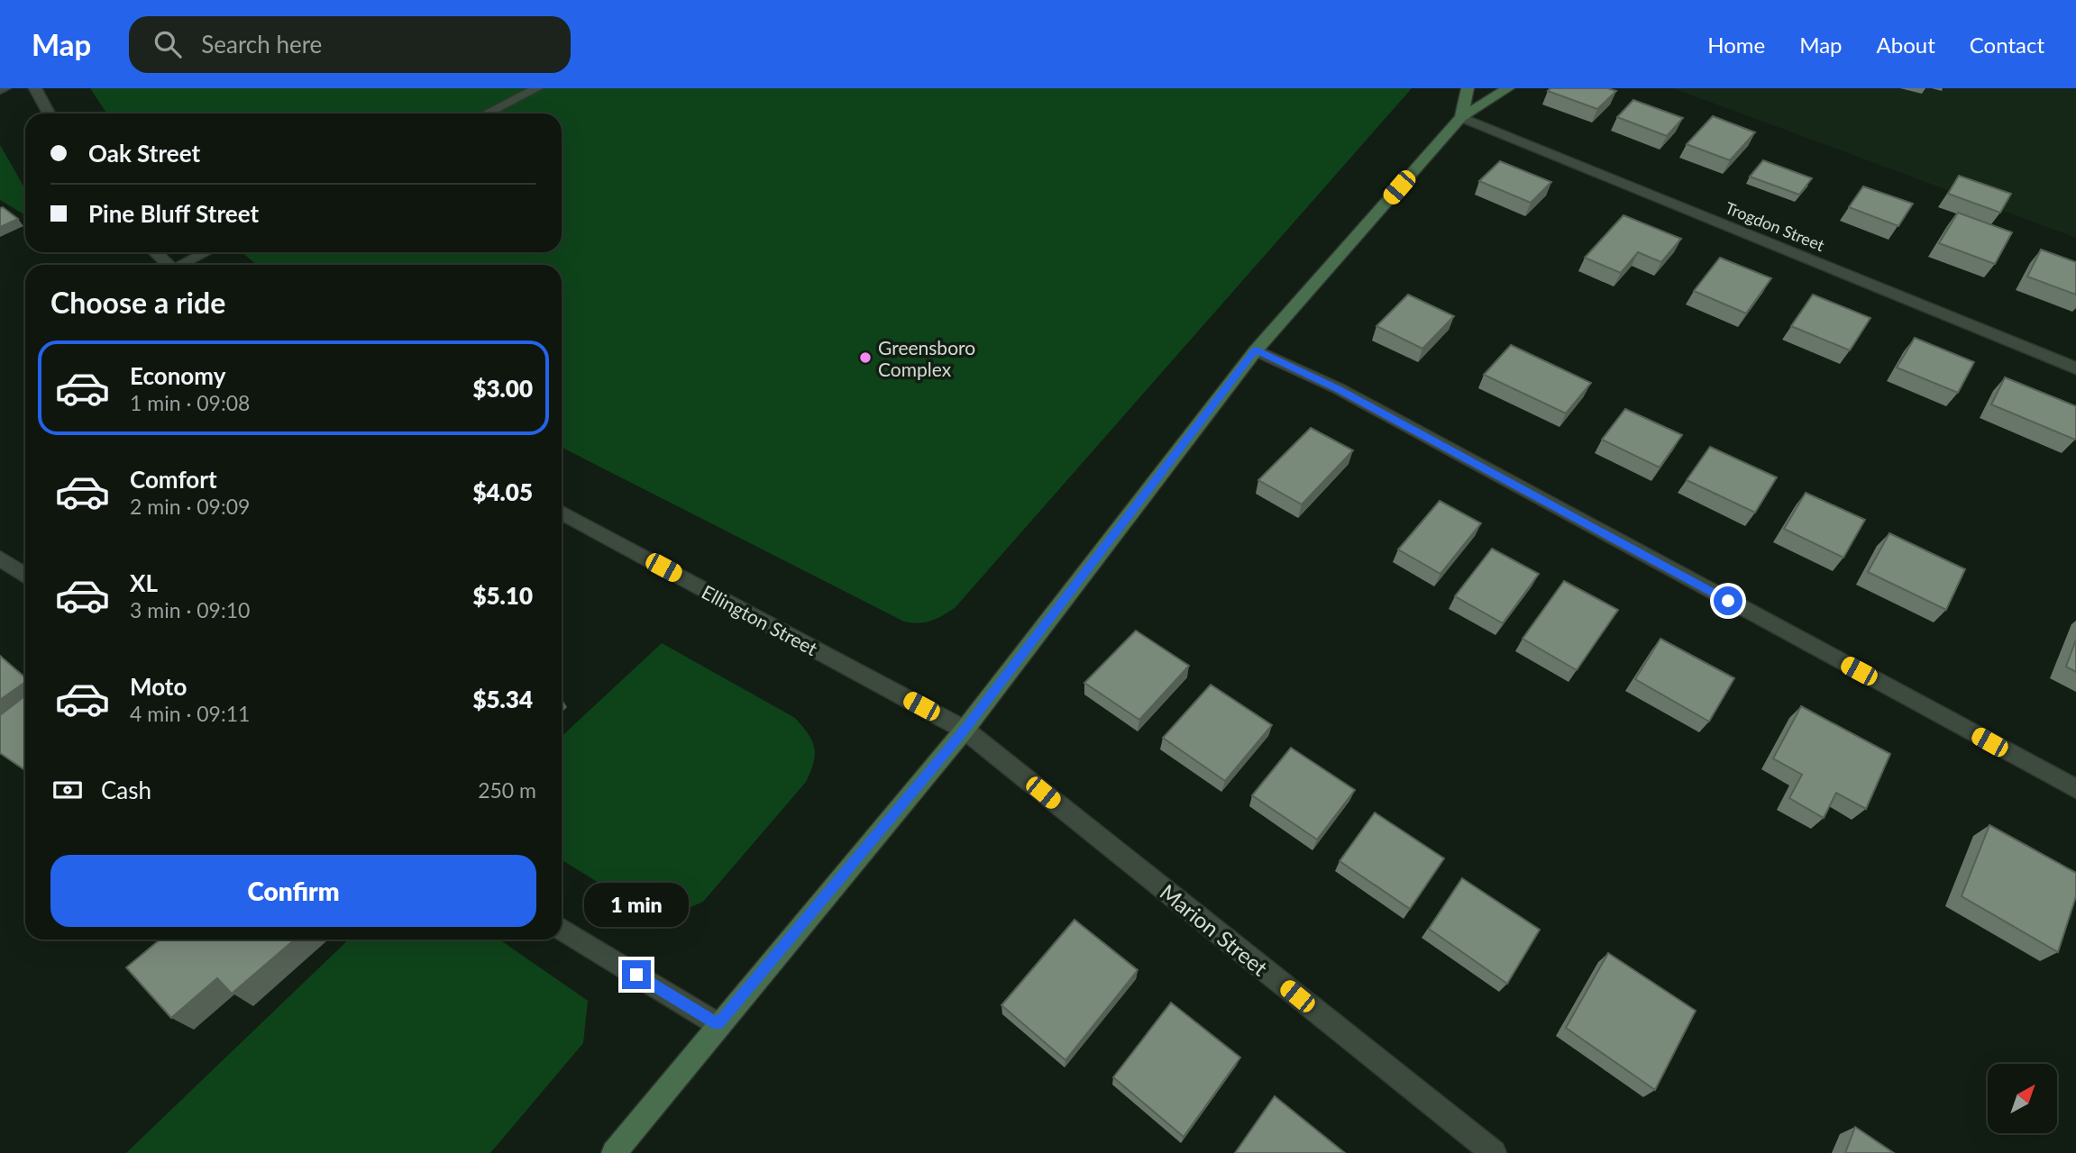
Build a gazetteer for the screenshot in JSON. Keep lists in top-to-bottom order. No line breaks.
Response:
{"streets":{"street":["Trogdon Street","Ellington Street","Marion Street"]},"crossings":[["Ellington Street","Marion Street"]],"places":["Greensboro Complex"],"north":"top right","page":{"header":"Map","search":"Search here","nav":["Home","Map","About","Contact"],"banner":["Oak Street","Pine Bluff Street"],"heading":"Choose a ride","list":[{"name":"Economy","note":"1 min · 09:08","value":"$3.00"},{"name":"Comfort","note":"2 min · 09:09","value":"$4.05"},{"name":"XL","note":"3 min · 09:10","value":"$5.10"},{"name":"Moto","note":"4 min · 09:11","value":"$5.34"}],"pay":["Cash","250 m"],"buttons":"Confirm","bubble":"1 min"}}
